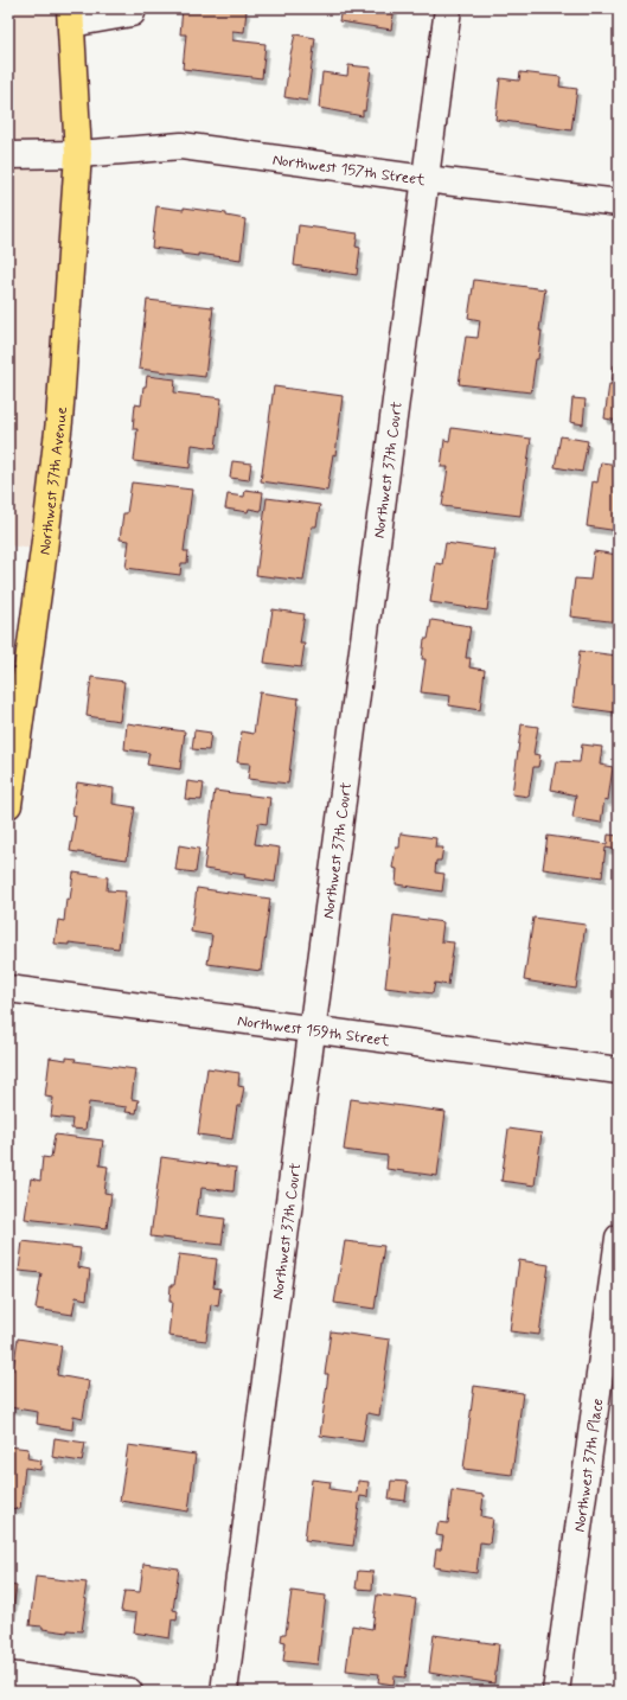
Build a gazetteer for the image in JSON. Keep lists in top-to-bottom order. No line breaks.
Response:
{"streets":{"main road":["Northwest 37th Avenue"],"street":["Northwest 157th Street","Northwest 37th Court","Northwest 159th Street","Northwest 37th Place"]},"crossings":[["Northwest 157th Street","Northwest 37th Court"],["Northwest 157th Street","Northwest 37th Avenue"],["Northwest 37th Court","Northwest 159th Street"]]}
